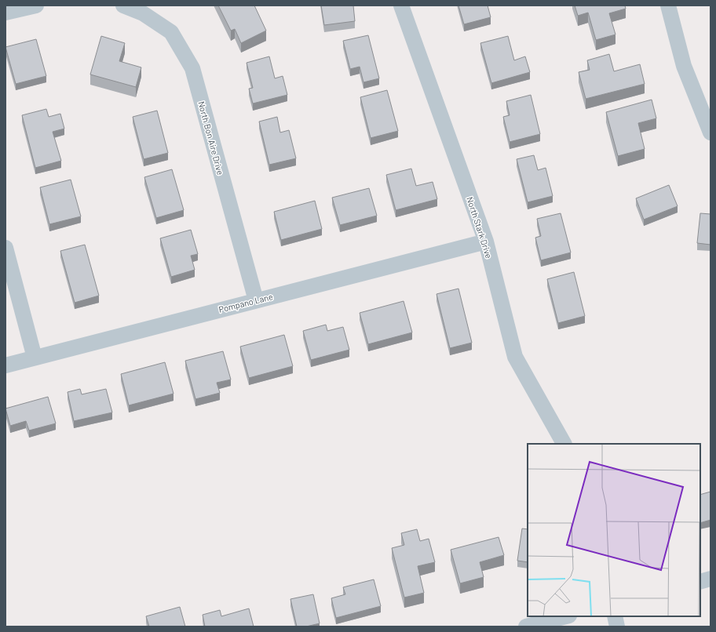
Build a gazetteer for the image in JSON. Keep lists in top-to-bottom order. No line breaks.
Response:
{"streets":{"street":["North Bon Aire Drive","North Stark Drive","Pompano Lane"]},"crossings":[["North Bon Aire Drive","Pompano Lane"],["North Stark Drive","Pompano Lane"]]}
